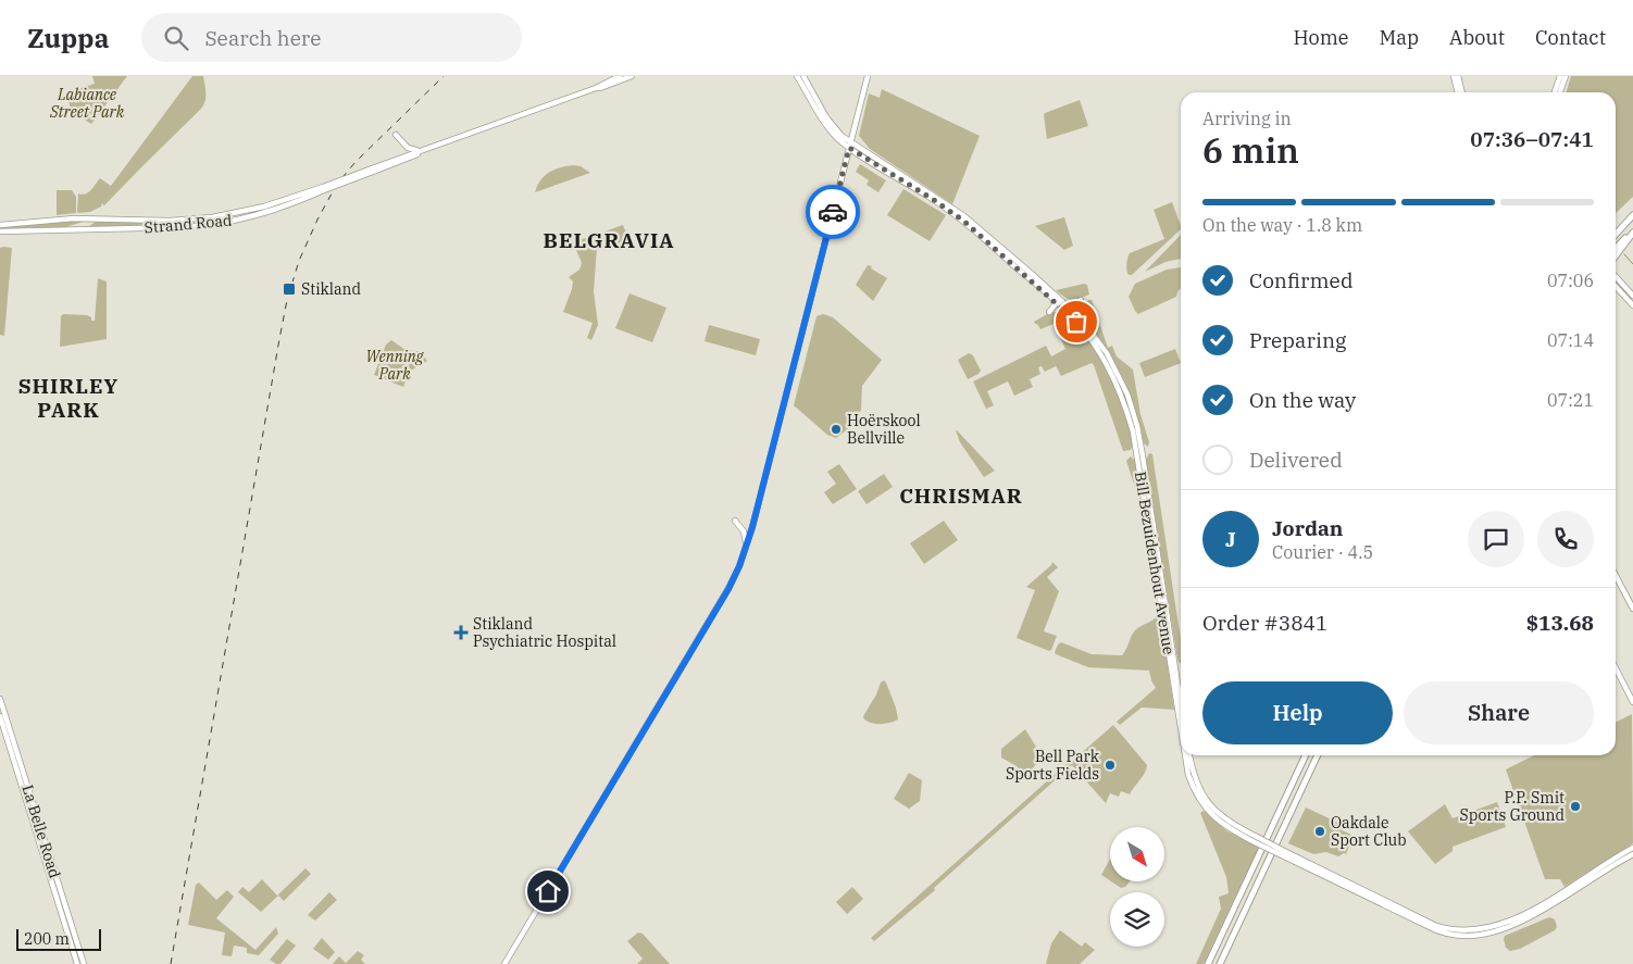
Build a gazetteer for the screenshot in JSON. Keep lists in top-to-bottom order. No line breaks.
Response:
{"streets":{"main road":["Strand Road","Bill Bezuidenhout Avenue","La Belle Road"]},"districts":["BELGRAVIA","SHIRLEY PARK","CHRISMAR"],"parks":["Labiance Street Park","Wenning Park"],"places":{"transit":["Stikland"],"other":["Hoërskool Bellville","Bell Park Sports Fields","P.P. Smit Sports Ground","Oakdale Sport Club"],"health":["Stikland Psychiatric Hospital"]},"scale_bar":"200 m","north":"bottom right","page":{"header":"Zuppa","search":"Search here","nav":["Home","Map","About","Contact"],"heading":["6 min","Arriving in","07:36–07:41"],"panel":["Jordan","Courier · 4.5","Order #3841","$13.68"],"bar":"On the way · 1.8 km","list":[["Confirmed","07:06"],["Preparing","07:14"],["On the way","07:21"],"Delivered"],"round":"J","buttons":["Help","Share"],"scale":"200 m"}}
